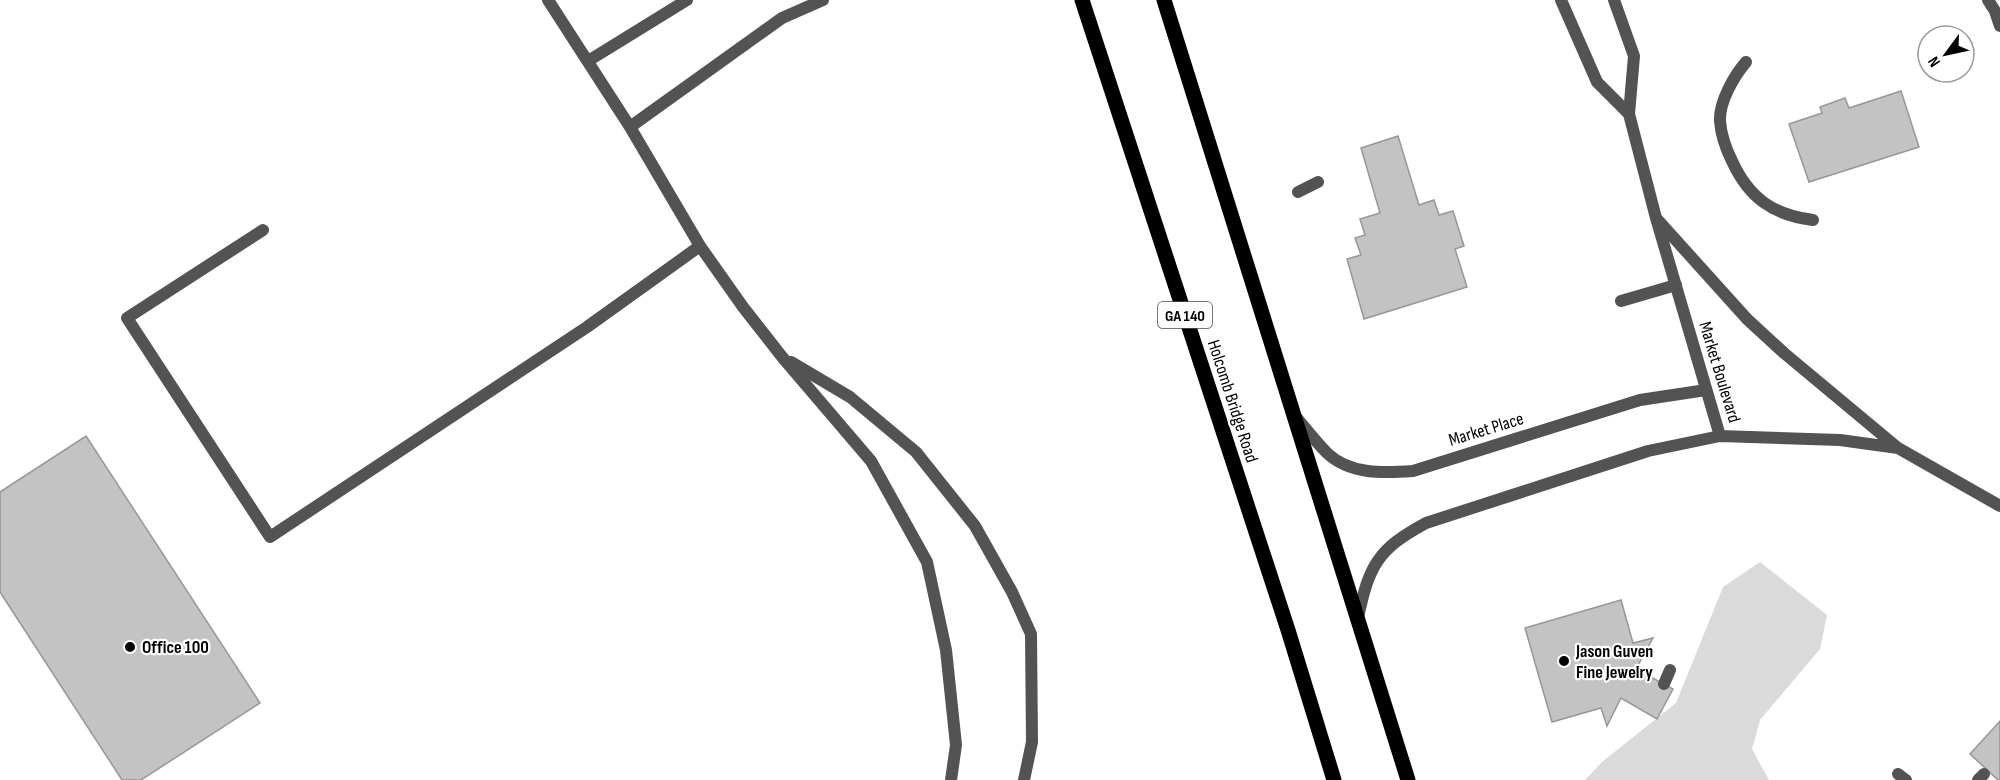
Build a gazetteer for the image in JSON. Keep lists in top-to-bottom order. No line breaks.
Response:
{"streets":{"main road":["GA 140","Holcomb Bridge Road"],"street":["Market Boulevard","Market Place"]},"crossings":[["Market Boulevard","Market Place"]],"places":["Office 100","Jason Guven Fine Jewelry"],"north":"bottom left"}
